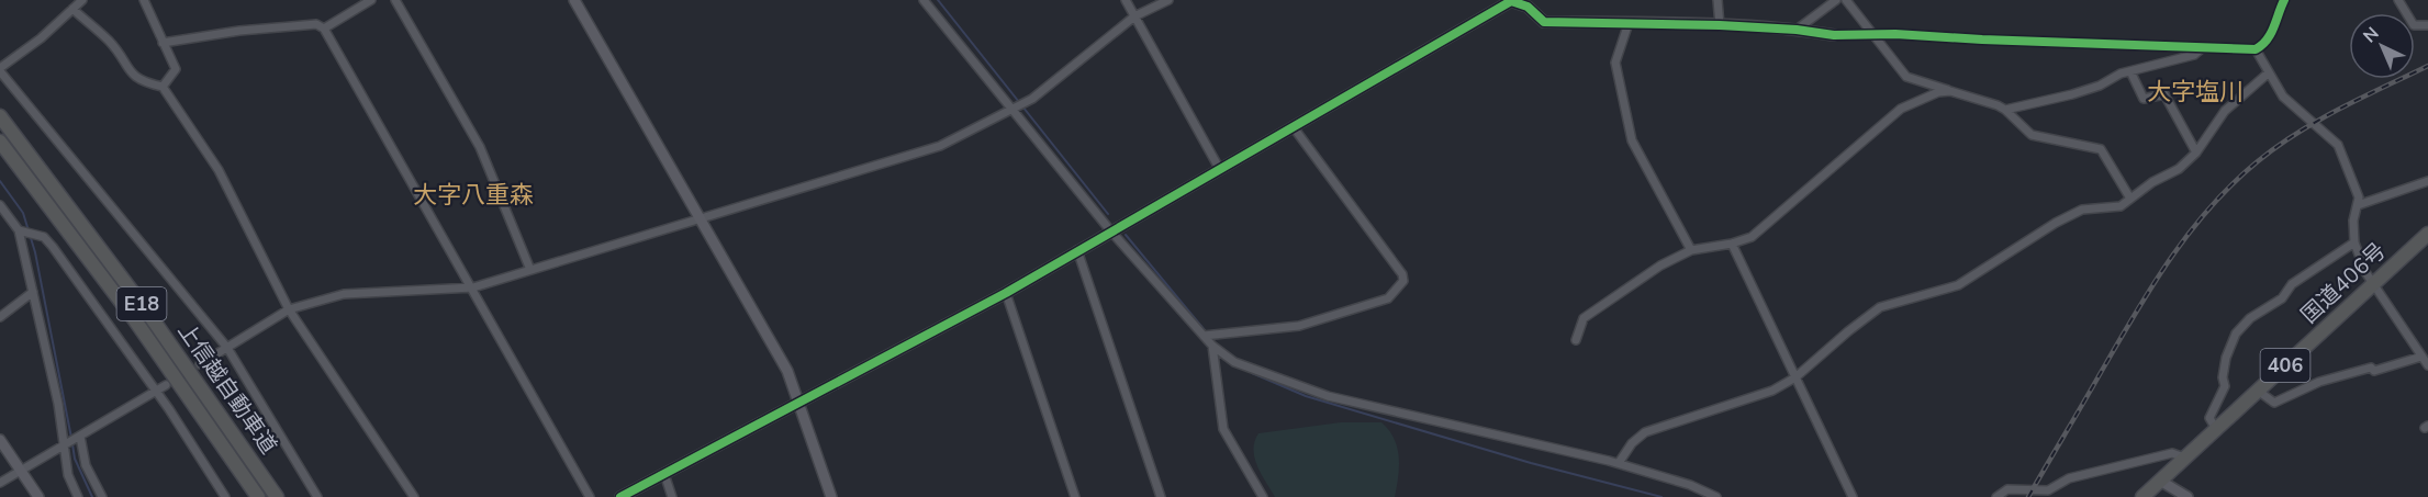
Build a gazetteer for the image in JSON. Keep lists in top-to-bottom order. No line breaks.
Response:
{"streets":{"highway":["国道406号","E18","406","上信越自動車道"]},"districts":["大字塩川","大字八重森"],"north":"top left"}
